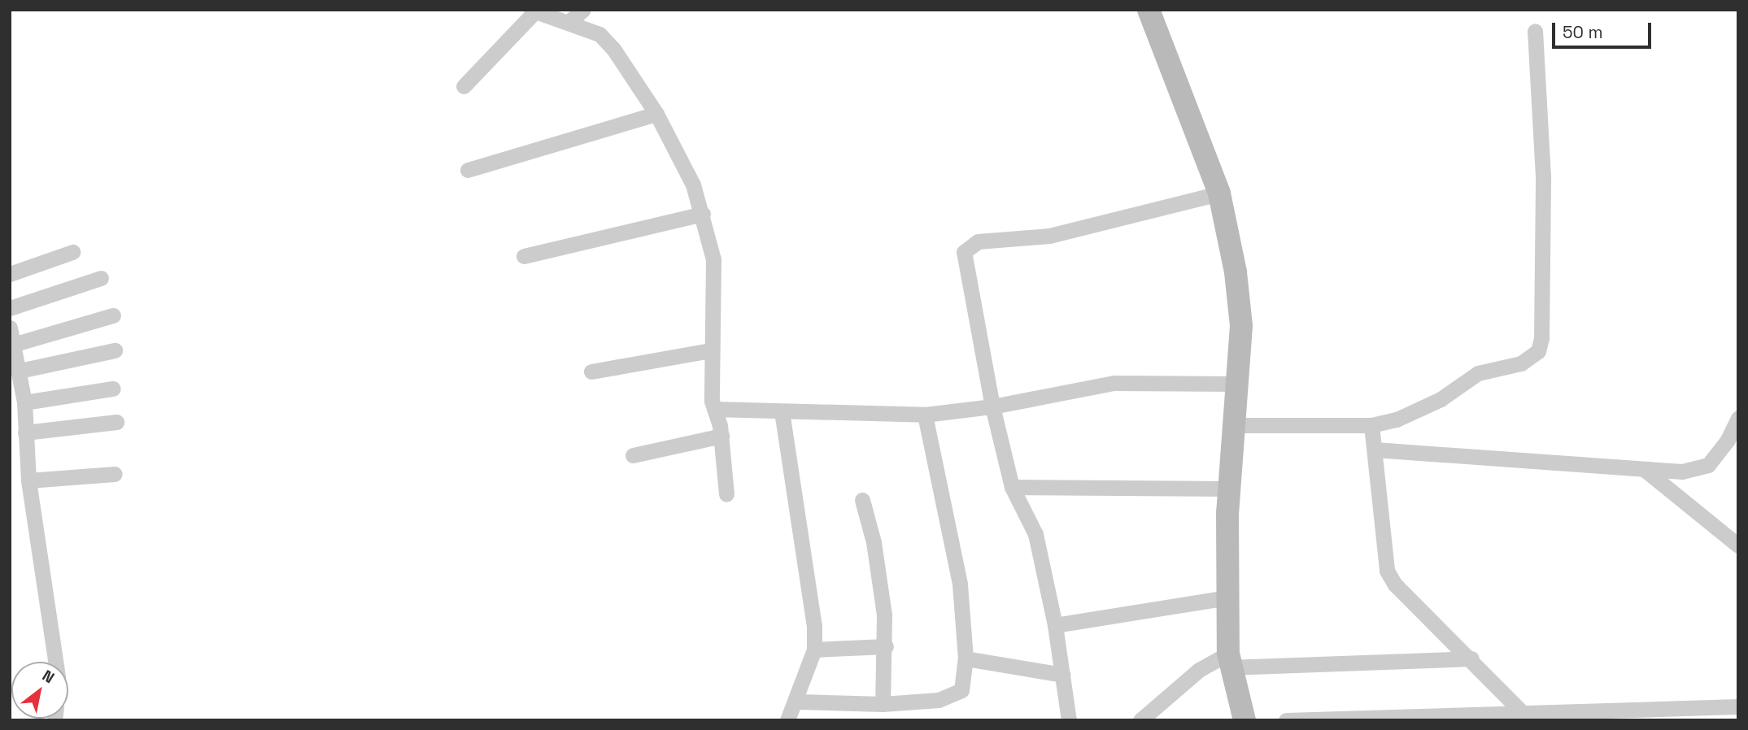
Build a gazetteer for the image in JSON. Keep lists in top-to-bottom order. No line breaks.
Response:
{"scale_bar":"50 m","north":"top right"}
